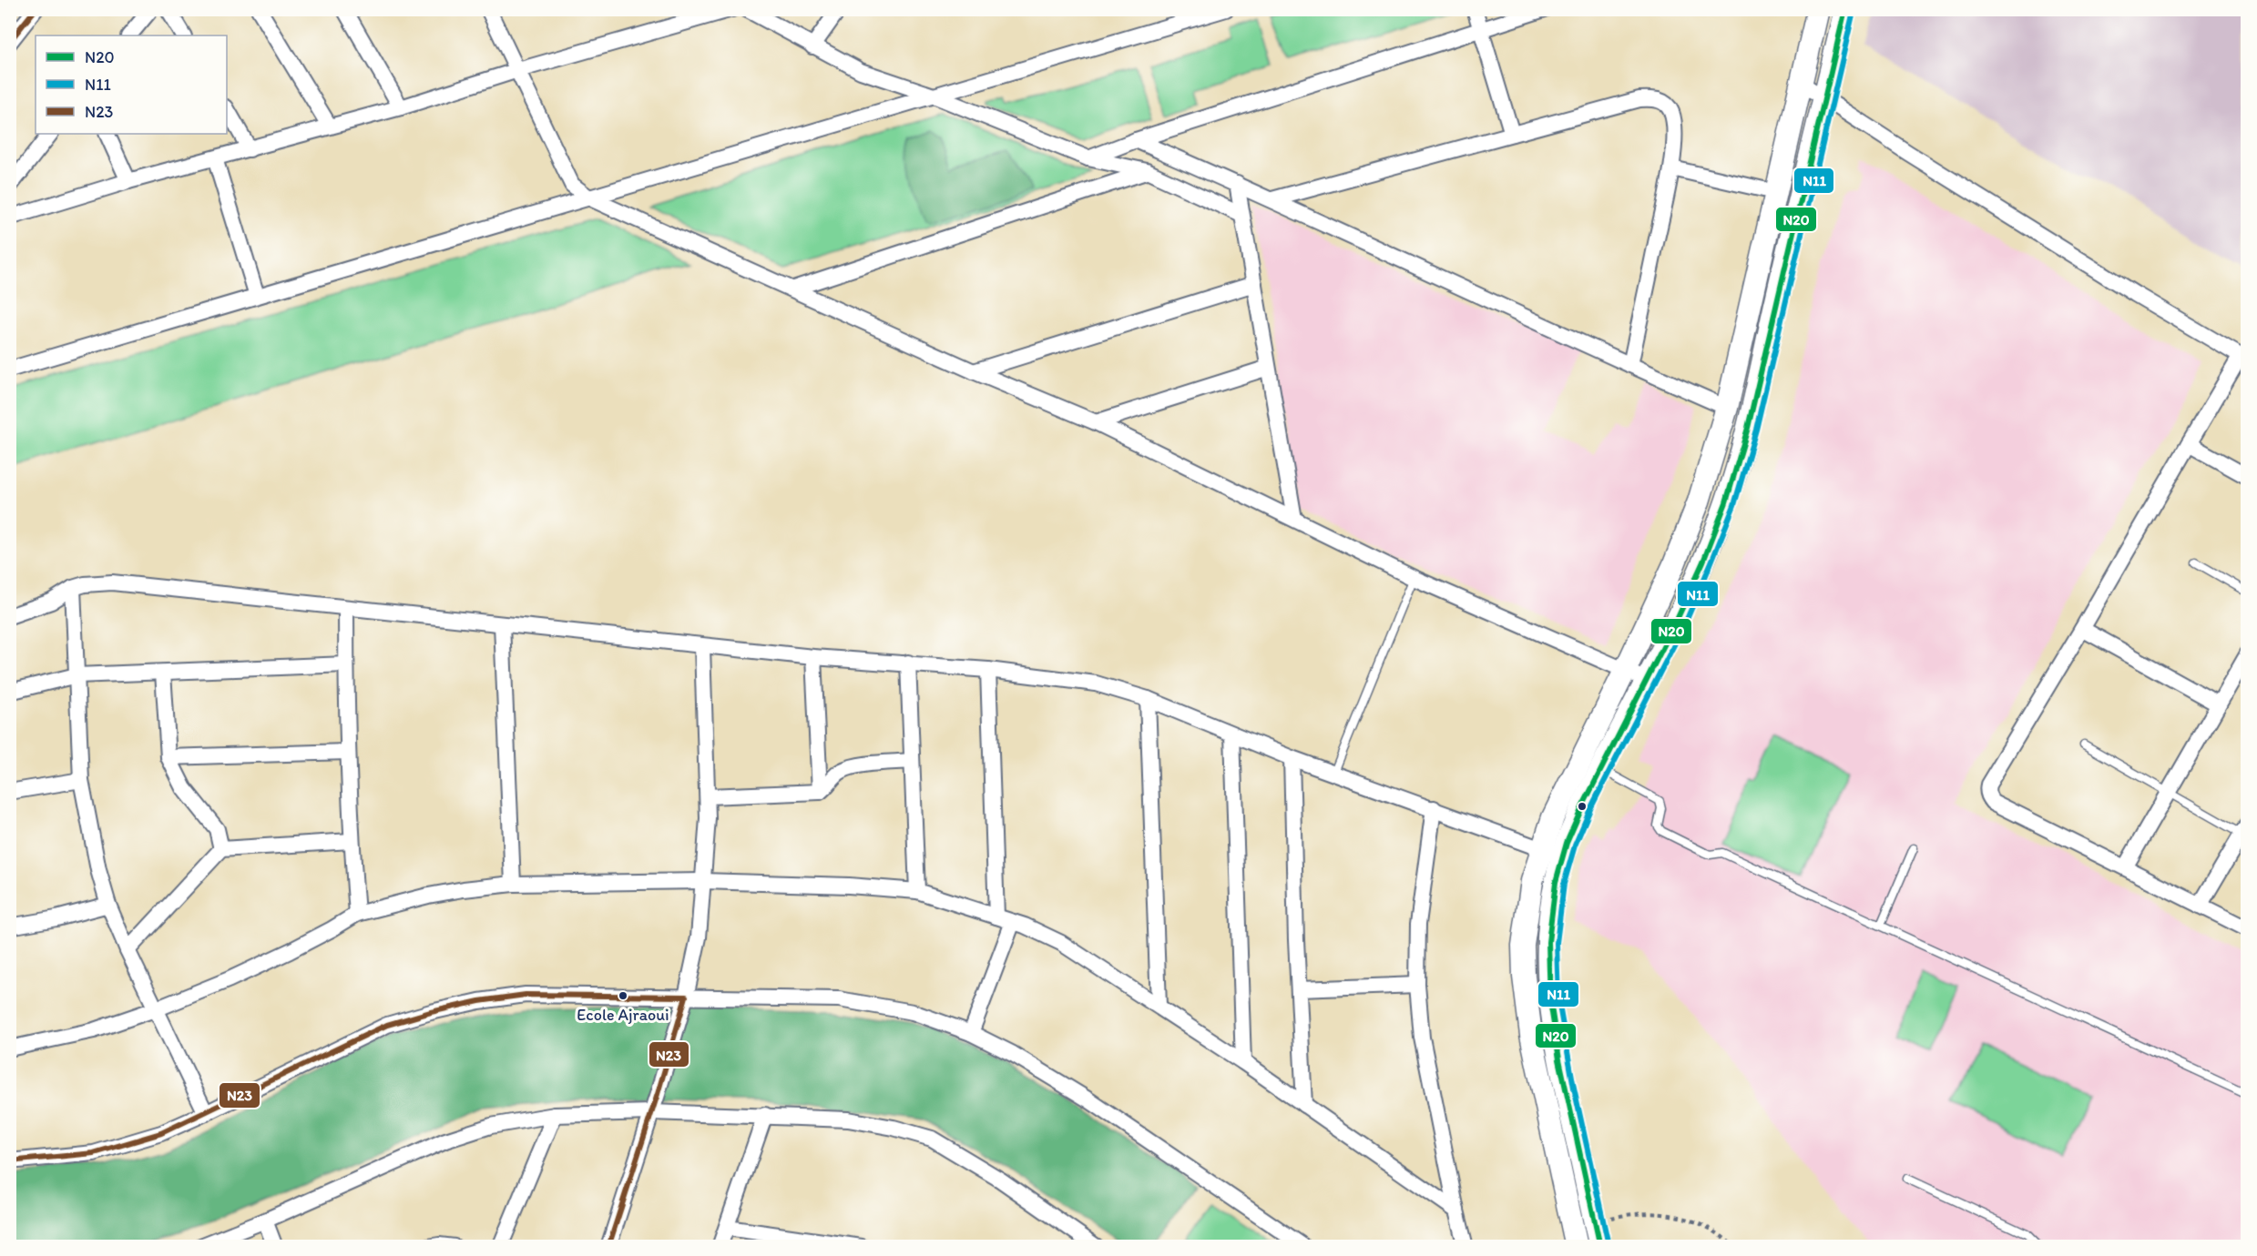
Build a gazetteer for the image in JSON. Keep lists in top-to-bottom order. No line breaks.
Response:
{"places":["Ecole Ajraoui"],"lines":["transit line N20","transit line N23","transit line N11"],"legend":["N20","N11","N23"]}
